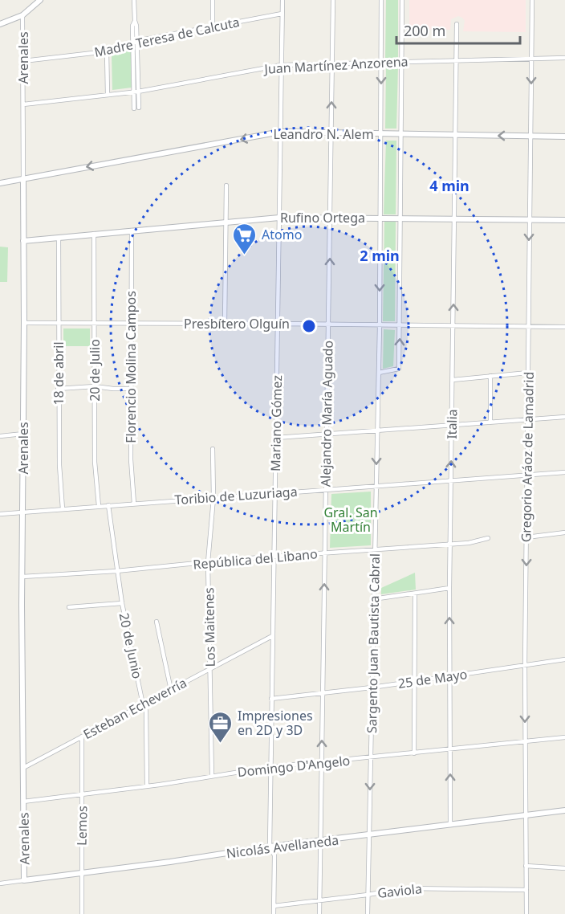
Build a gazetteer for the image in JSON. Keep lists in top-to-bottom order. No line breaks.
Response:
{"streets":{"street":["Madre Teresa de Calcuta","Arenales","Juan Martínez Anzorena","Leandro N. Alem","Rufino Ortega","Presbítero Olguín","Florencio Molina Campos","20 de Julio","18 de abril","Alejandro María Aguado","Mariano Gómez","Italia","Gregorio Aráoz de Lamadrid","Toribio de Luzuriaga","República del Libano","Los Maitenes","Sargento Juan Bautista Cabral","20 de Junio","25 de Mayo","Esteban Echeverría","Domingo D'Angelo","Lemos","Nicolás Avellaneda","Gaviola"]},"crossings":[["Madre Teresa de Calcuta","Arenales"],["Madre Teresa de Calcuta","Mariano Gómez"],["Arenales","Juan Martínez Anzorena"],["Arenales","Leandro N. Alem"],["Arenales","Rufino Ortega"],["Arenales","Presbítero Olguín"],["Arenales","Toribio de Luzuriaga"],["Arenales","República del Libano"],["Arenales","Esteban Echeverría"],["Arenales","Domingo D'Angelo"],["Arenales","Nicolás Avellaneda"],["Juan Martínez Anzorena","Alejandro María Aguado"],["Juan Martínez Anzorena","Mariano Gómez"],["Juan Martínez Anzorena","Italia"],["Juan Martínez Anzorena","Gregorio Aráoz de Lamadrid"],["Juan Martínez Anzorena","Sargento Juan Bautista Cabral"],["Leandro N. Alem","Alejandro María Aguado"],["Leandro N. Alem","Mariano Gómez"],["Leandro N. Alem","Italia"],["Leandro N. Alem","Gregorio Aráoz de Lamadrid"],["Leandro N. Alem","Sargento Juan Bautista Cabral"],["Rufino Ortega","Florencio Molina Campos"],["Rufino Ortega","20 de Julio"],["Rufino Ortega","18 de abril"],["Rufino Ortega","Alejandro María Aguado"],["Rufino Ortega","Mariano Gómez"],["Rufino Ortega","Italia"],["Rufino Ortega","Gregorio Aráoz de Lamadrid"],["Rufino Ortega","Sargento Juan Bautista Cabral"],["Presbítero Olguín","Florencio Molina Campos"],["Presbítero Olguín","20 de Julio"],["Presbítero Olguín","18 de abril"],["Presbítero Olguín","Alejandro María Aguado"],["Presbítero Olguín","Mariano Gómez"],["Presbítero Olguín","Italia"],["Presbítero Olguín","Gregorio Aráoz de Lamadrid"],["Presbítero Olguín","Sargento Juan Bautista Cabral"],["Florencio Molina Campos","Toribio de Luzuriaga"],["20 de Julio","Toribio de Luzuriaga"],["18 de abril","Toribio de Luzuriaga"],["Alejandro María Aguado","Toribio de Luzuriaga"],["Alejandro María Aguado","República del Libano"],["Alejandro María Aguado","25 de Mayo"],["Alejandro María Aguado","Domingo D'Angelo"],["Alejandro María Aguado","Nicolás Avellaneda"],["Alejandro María Aguado","Gaviola"],["Mariano Gómez","Toribio de Luzuriaga"],["Mariano Gómez","República del Libano"],["Mariano Gómez","25 de Mayo"],["Mariano Gómez","Esteban Echeverría"],["Mariano Gómez","Domingo D'Angelo"],["Mariano Gómez","Nicolás Avellaneda"],["Mariano Gómez","Gaviola"],["Italia","Toribio de Luzuriaga"],["Italia","República del Libano"],["Italia","25 de Mayo"],["Italia","Domingo D'Angelo"],["Italia","Nicolás Avellaneda"],["Gregorio Aráoz de Lamadrid","Toribio de Luzuriaga"],["Gregorio Aráoz de Lamadrid","25 de Mayo"],["Gregorio Aráoz de Lamadrid","Domingo D'Angelo"],["Gregorio Aráoz de Lamadrid","Nicolás Avellaneda"],["Gregorio Aráoz de Lamadrid","Gaviola"],["Toribio de Luzuriaga","Los Maitenes"],["Toribio de Luzuriaga","Sargento Juan Bautista Cabral"],["Toribio de Luzuriaga","20 de Junio"],["República del Libano","Los Maitenes"],["República del Libano","Sargento Juan Bautista Cabral"],["República del Libano","20 de Junio"],["Los Maitenes","Esteban Echeverría"],["Los Maitenes","Domingo D'Angelo"],["Sargento Juan Bautista Cabral","25 de Mayo"],["Sargento Juan Bautista Cabral","Domingo D'Angelo"],["Sargento Juan Bautista Cabral","Nicolás Avellaneda"],["Sargento Juan Bautista Cabral","Gaviola"],["20 de Junio","Esteban Echeverría"],["20 de Junio","Domingo D'Angelo"],["Esteban Echeverría","Lemos"],["Domingo D'Angelo","Lemos"],["Lemos","Nicolás Avellaneda"]],"one_way":["Leandro N. Alem","Alejandro María Aguado","Italia","Gregorio Aráoz de Lamadrid"],"parks":["Gral. San Martín"],"places":{"supermarket":["Atomo"],"office":["Impresiones en 2D y 3D"]},"scale_bar":"200 m","rings":["4 min","2 min"]}
